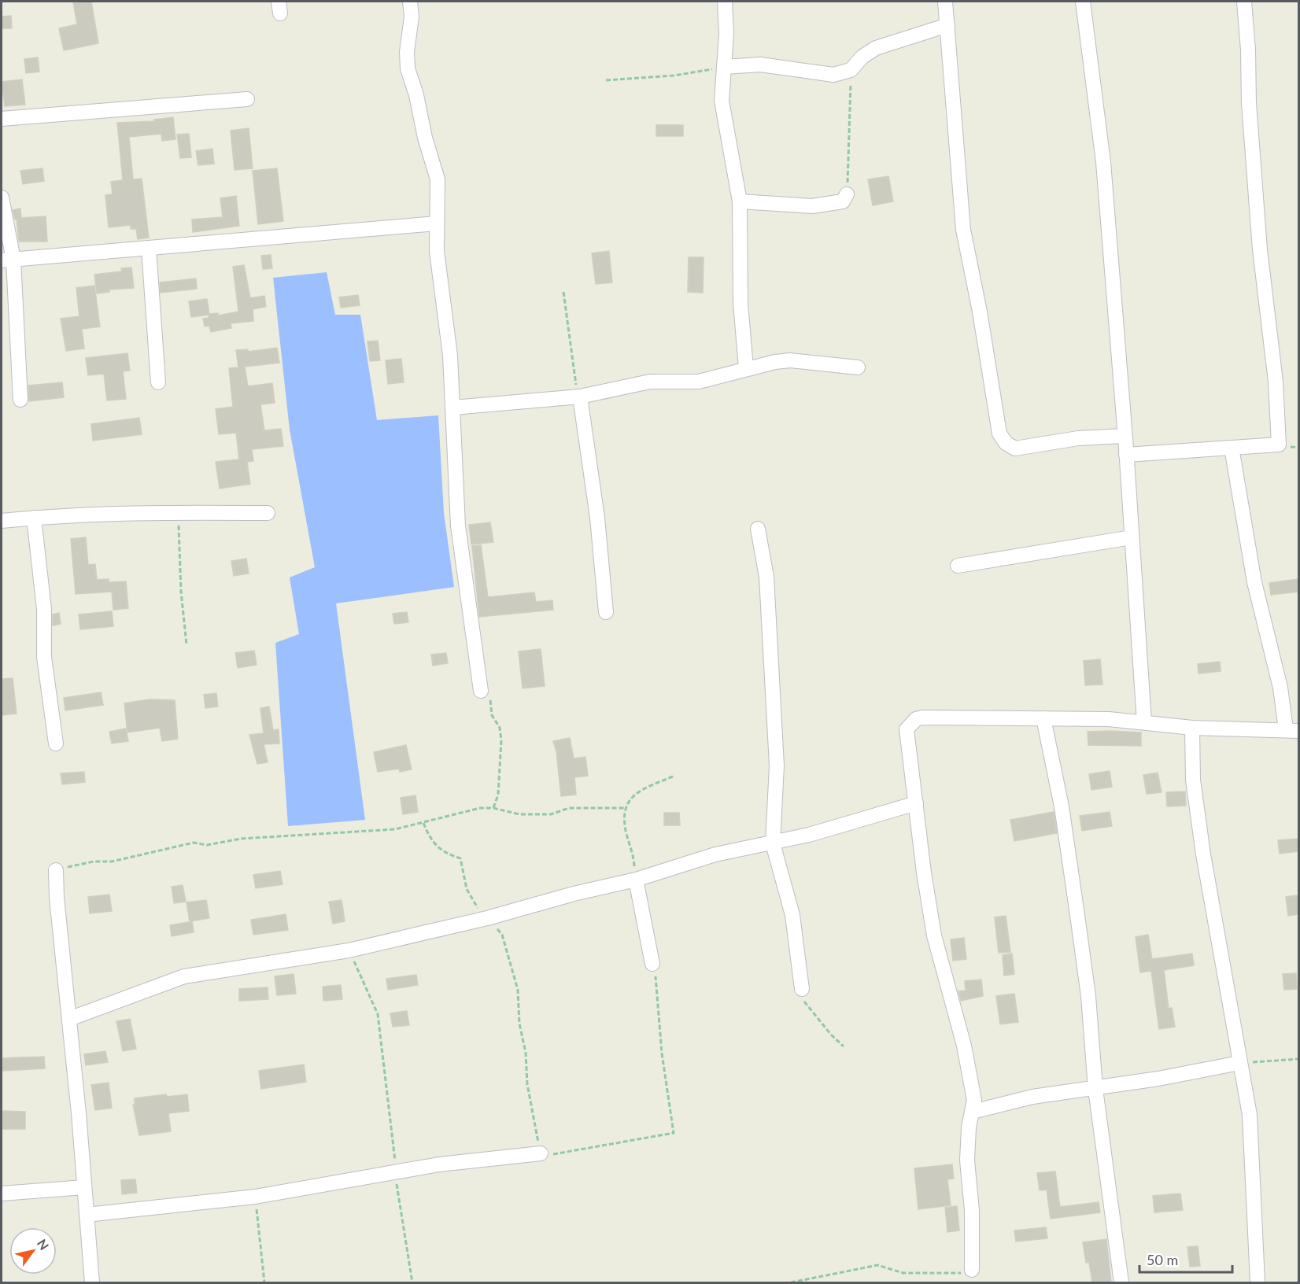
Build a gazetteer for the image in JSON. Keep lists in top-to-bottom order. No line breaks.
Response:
{"scale_bar":"50 m","north":"top right"}
